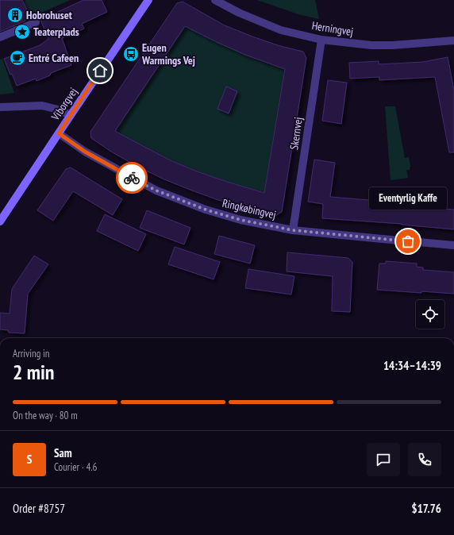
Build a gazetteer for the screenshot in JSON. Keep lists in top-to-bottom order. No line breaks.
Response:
{"streets":{"street":["Herningvej","Viborgvej","Skernvej","Ringkøbingvej"]},"crossings":[["Herningvej","Skernvej"],["Viborgvej","Ringkøbingvej"],["Skernvej","Ringkøbingvej"]],"places":{"building":["Hobrohuset"],"place":["Teaterplads"],"bus stop":["Eugen Warmings Vej"],"cafe":["Entré Cafeen"],"other":["Eventyrlig Kaffe"]},"page":{"bubble":"Eventyrlig Kaffe","heading":["2 min","Arriving in","14:34–14:39"],"panel":["Sam","Courier · 4.6","Order #8757","$17.76"],"bar":"On the way · 80 m","round":"S"}}
